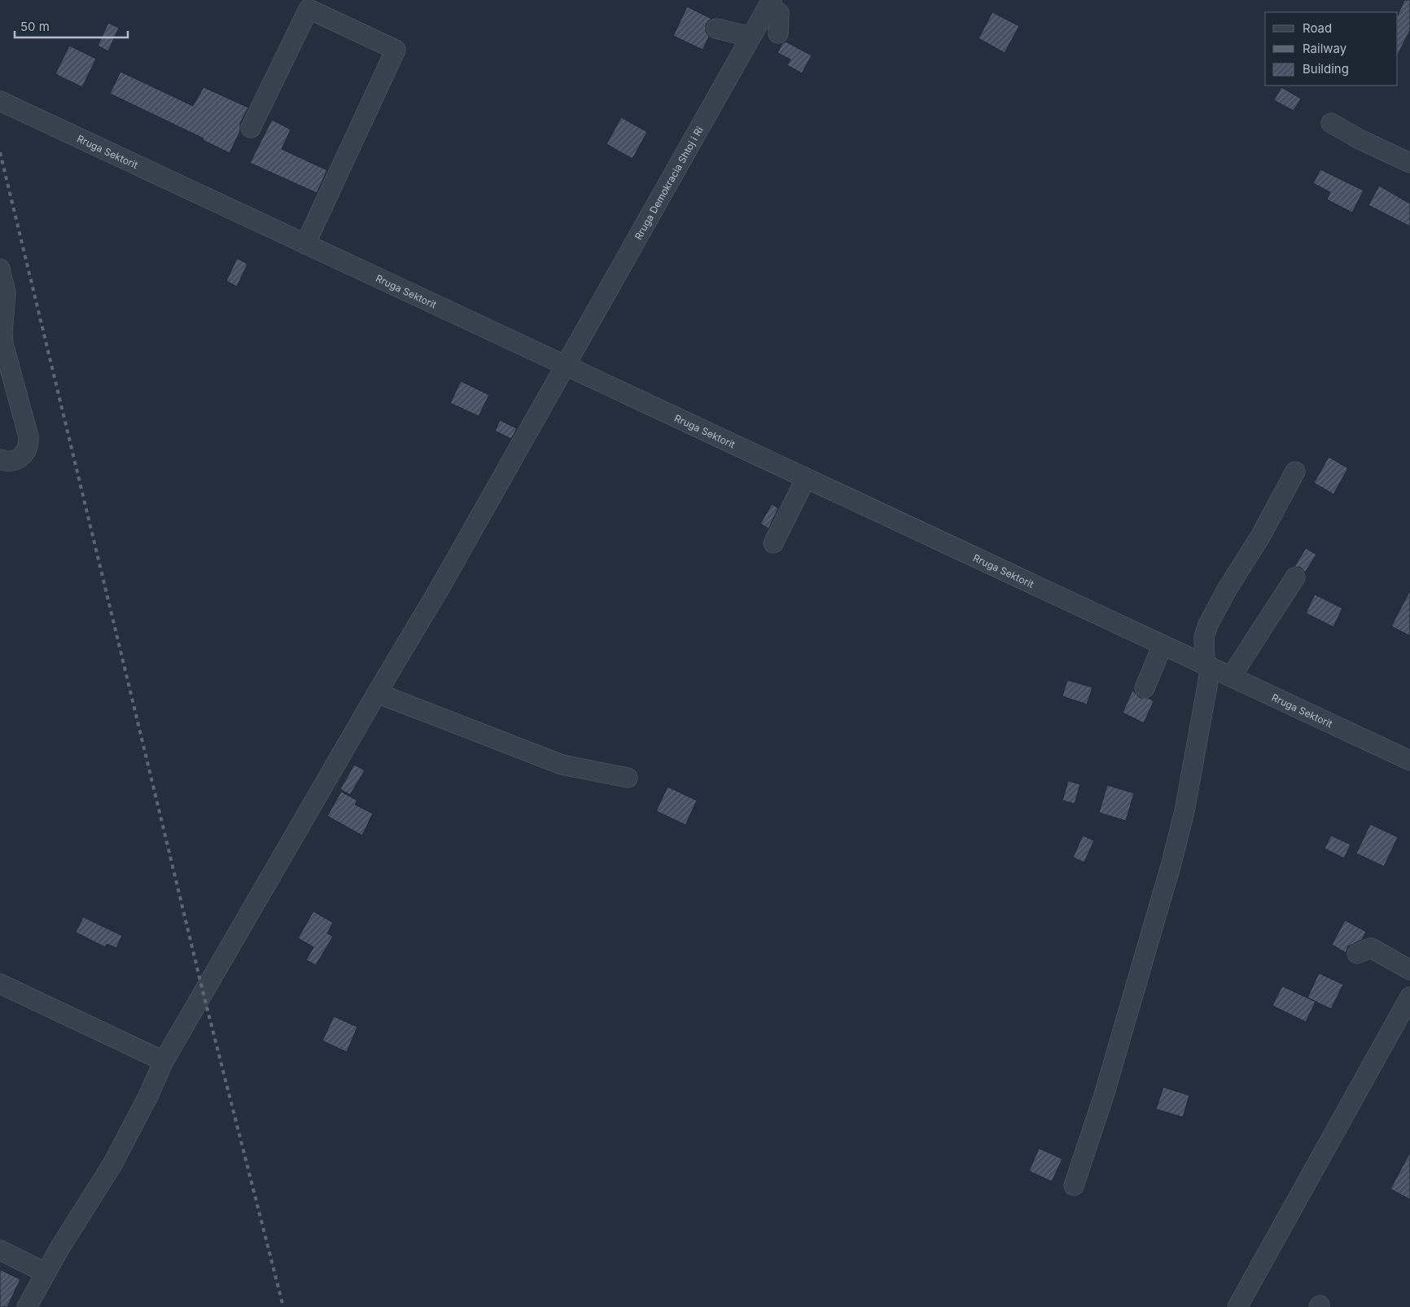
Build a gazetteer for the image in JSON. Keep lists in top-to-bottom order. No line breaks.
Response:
{"streets":{"street":["Rruga Sektorit","Rruga Demokracia Shtoj i Ri"]},"crossings":[["Rruga Sektorit","Rruga Demokracia Shtoj i Ri"]],"legend":["Road","Railway","Building"],"scale_bar":"50 m"}
